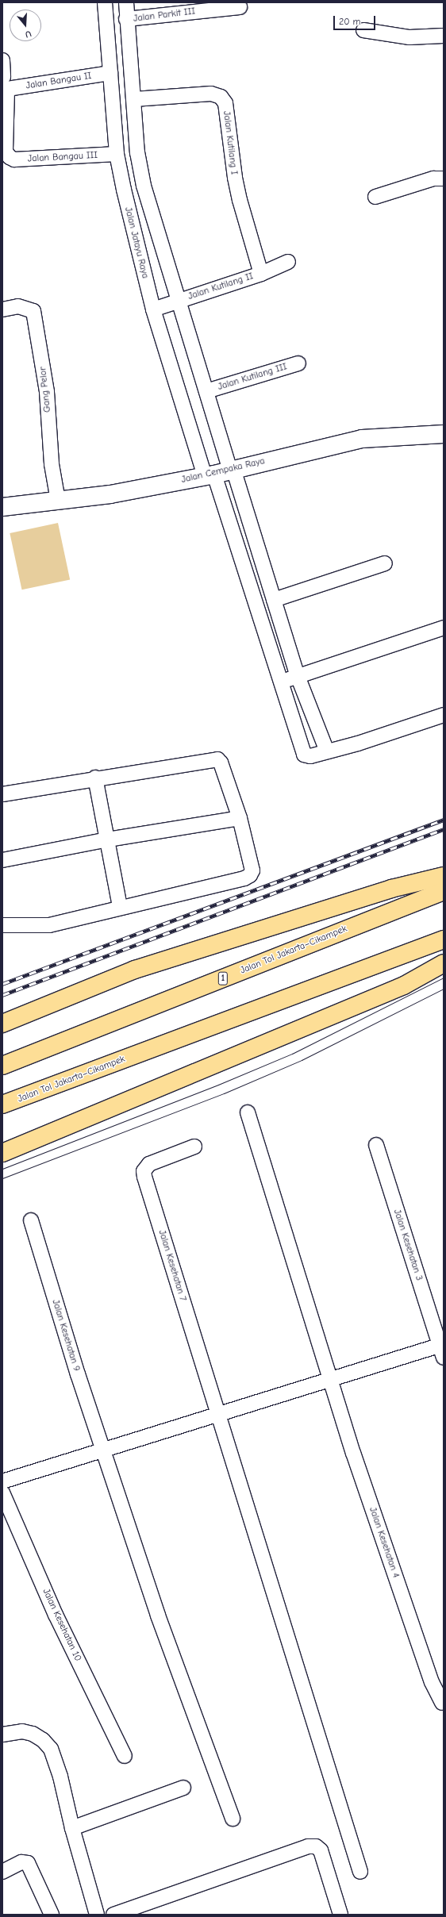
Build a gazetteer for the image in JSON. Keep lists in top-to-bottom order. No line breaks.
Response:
{"streets":{"highway":["Jalan Tol Jakarta–Cikampek","1"],"street":["Jalan Parkit III","Jalan Bangau II","Jalan Kutilang I","Jalan Bangau III","Jalan Jatayu Raya","Jalan Kutilang II","Jalan Kutilang III","Gang Pelor","Jalan Cempaka Raya","Jalan Kesehatan 3","Jalan Kesehatan 7","Jalan Kesehatan 9","Jalan Kesehatan 4","Jalan Kesehatan 10"]},"crossings":[["Jalan Bangau II","Jalan Bangau III"],["Jalan Bangau II","Jalan Jatayu Raya"],["Jalan Kutilang I","Jalan Kutilang II"],["Jalan Bangau III","Jalan Jatayu Raya"],["Jalan Jatayu Raya","Jalan Kutilang II"],["Jalan Jatayu Raya","Jalan Cempaka Raya"],["Gang Pelor","Jalan Cempaka Raya"]],"scale_bar":"20 m","north":"bottom"}
